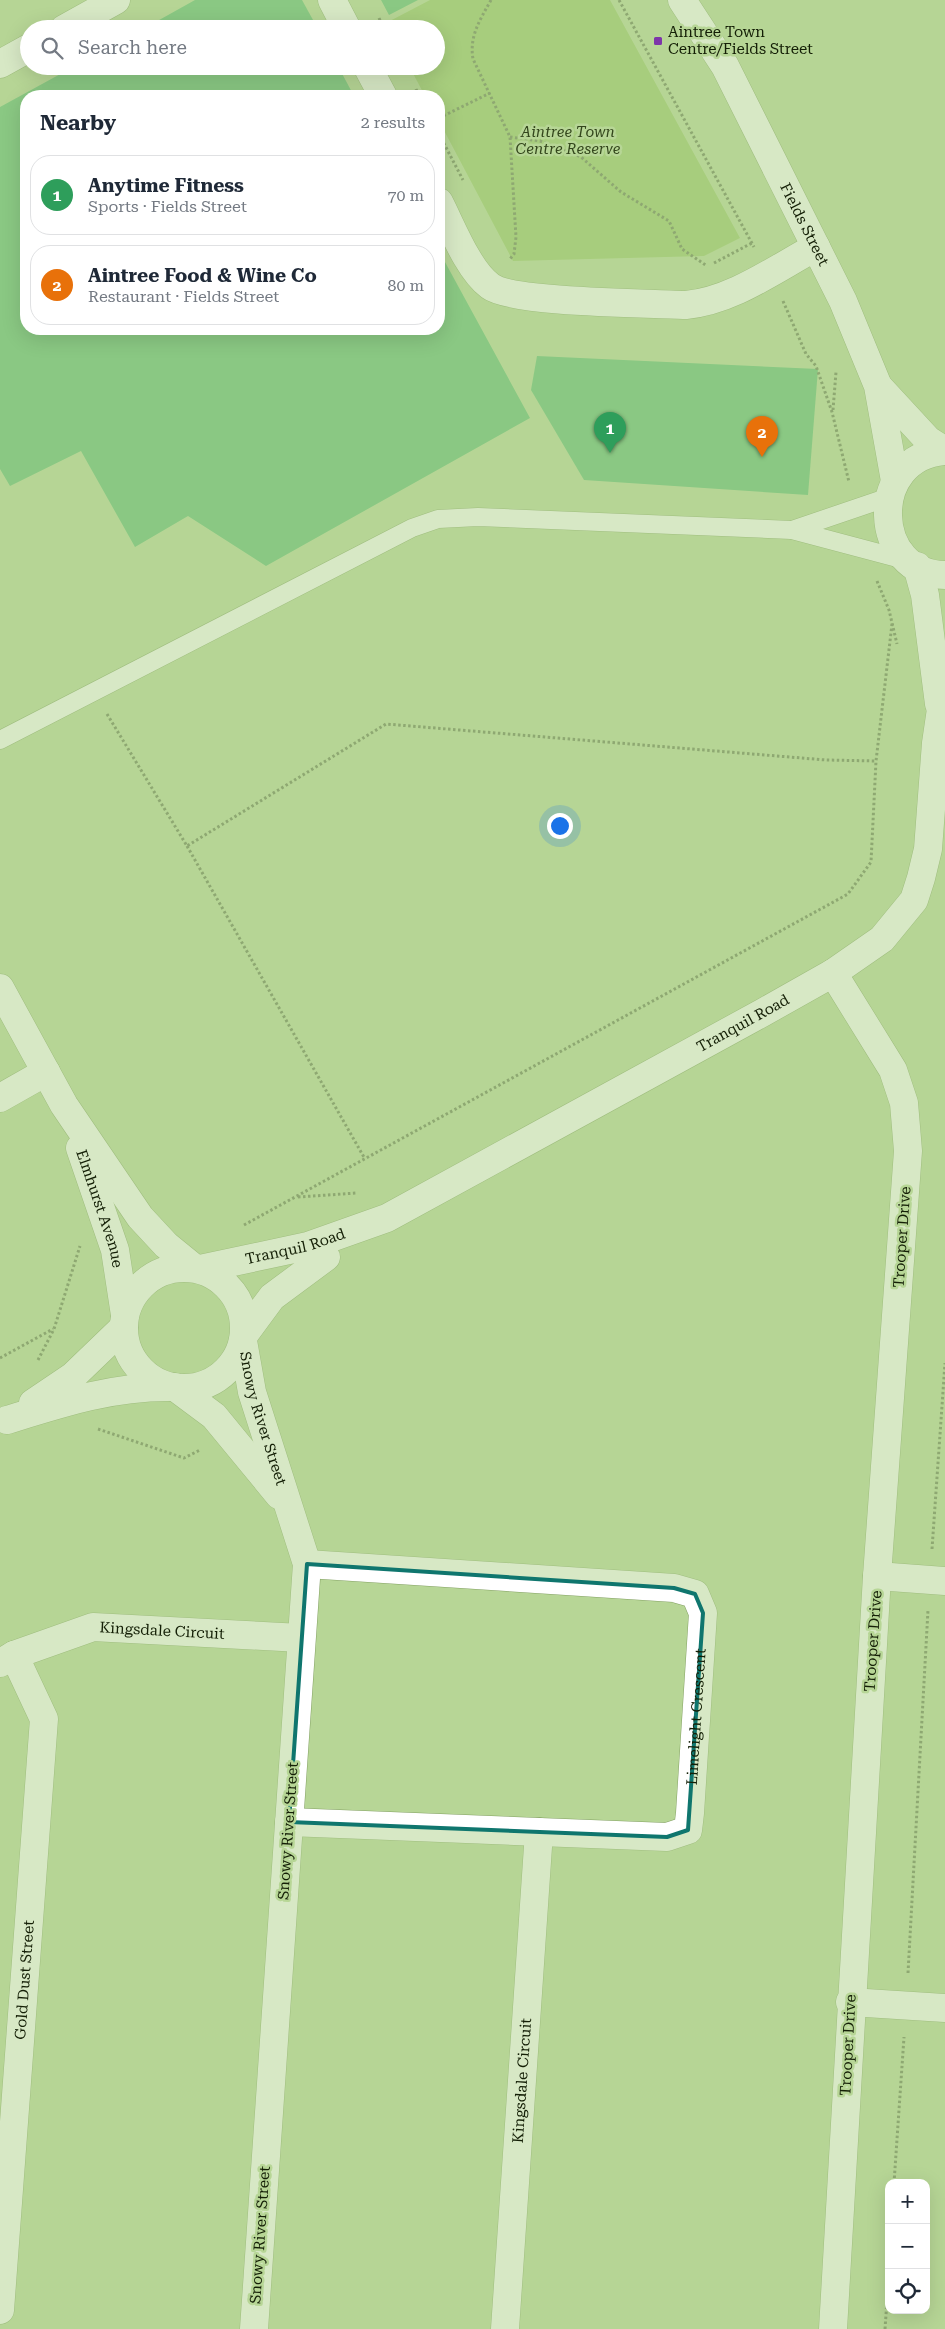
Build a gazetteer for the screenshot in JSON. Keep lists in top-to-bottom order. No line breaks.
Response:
{"streets":{"street":["Fields Street","Tranquil Road","Elmhurst Avenue","Trooper Drive","Snowy River Street","Kingsdale Circuit","Limelight Crescent","Gold Dust Street"]},"crossings":[["Fields Street","Tranquil Road"],["Tranquil Road","Elmhurst Avenue"],["Tranquil Road","Trooper Drive"],["Tranquil Road","Snowy River Street"],["Elmhurst Avenue","Snowy River Street"],["Snowy River Street","Kingsdale Circuit"],["Snowy River Street","Limelight Crescent"],["Kingsdale Circuit","Limelight Crescent"],["Kingsdale Circuit","Gold Dust Street"]],"parks":["Aintree Town Centre Reserve"],"places":{"transit":["Aintree Town Centre/Fields Street"]},"page":{"search":"Search here","heading":["Nearby","2 results"],"list":[{"mark":"1","name":"Anytime Fitness","note":"Sports · Fields Street","value":"70 m"},{"mark":"2","name":"Aintree Food & Wine Co","note":"Restaurant · Fields Street","value":"80 m"}],"pins":["1","2"],"map_buttons":["+","−"]}}
